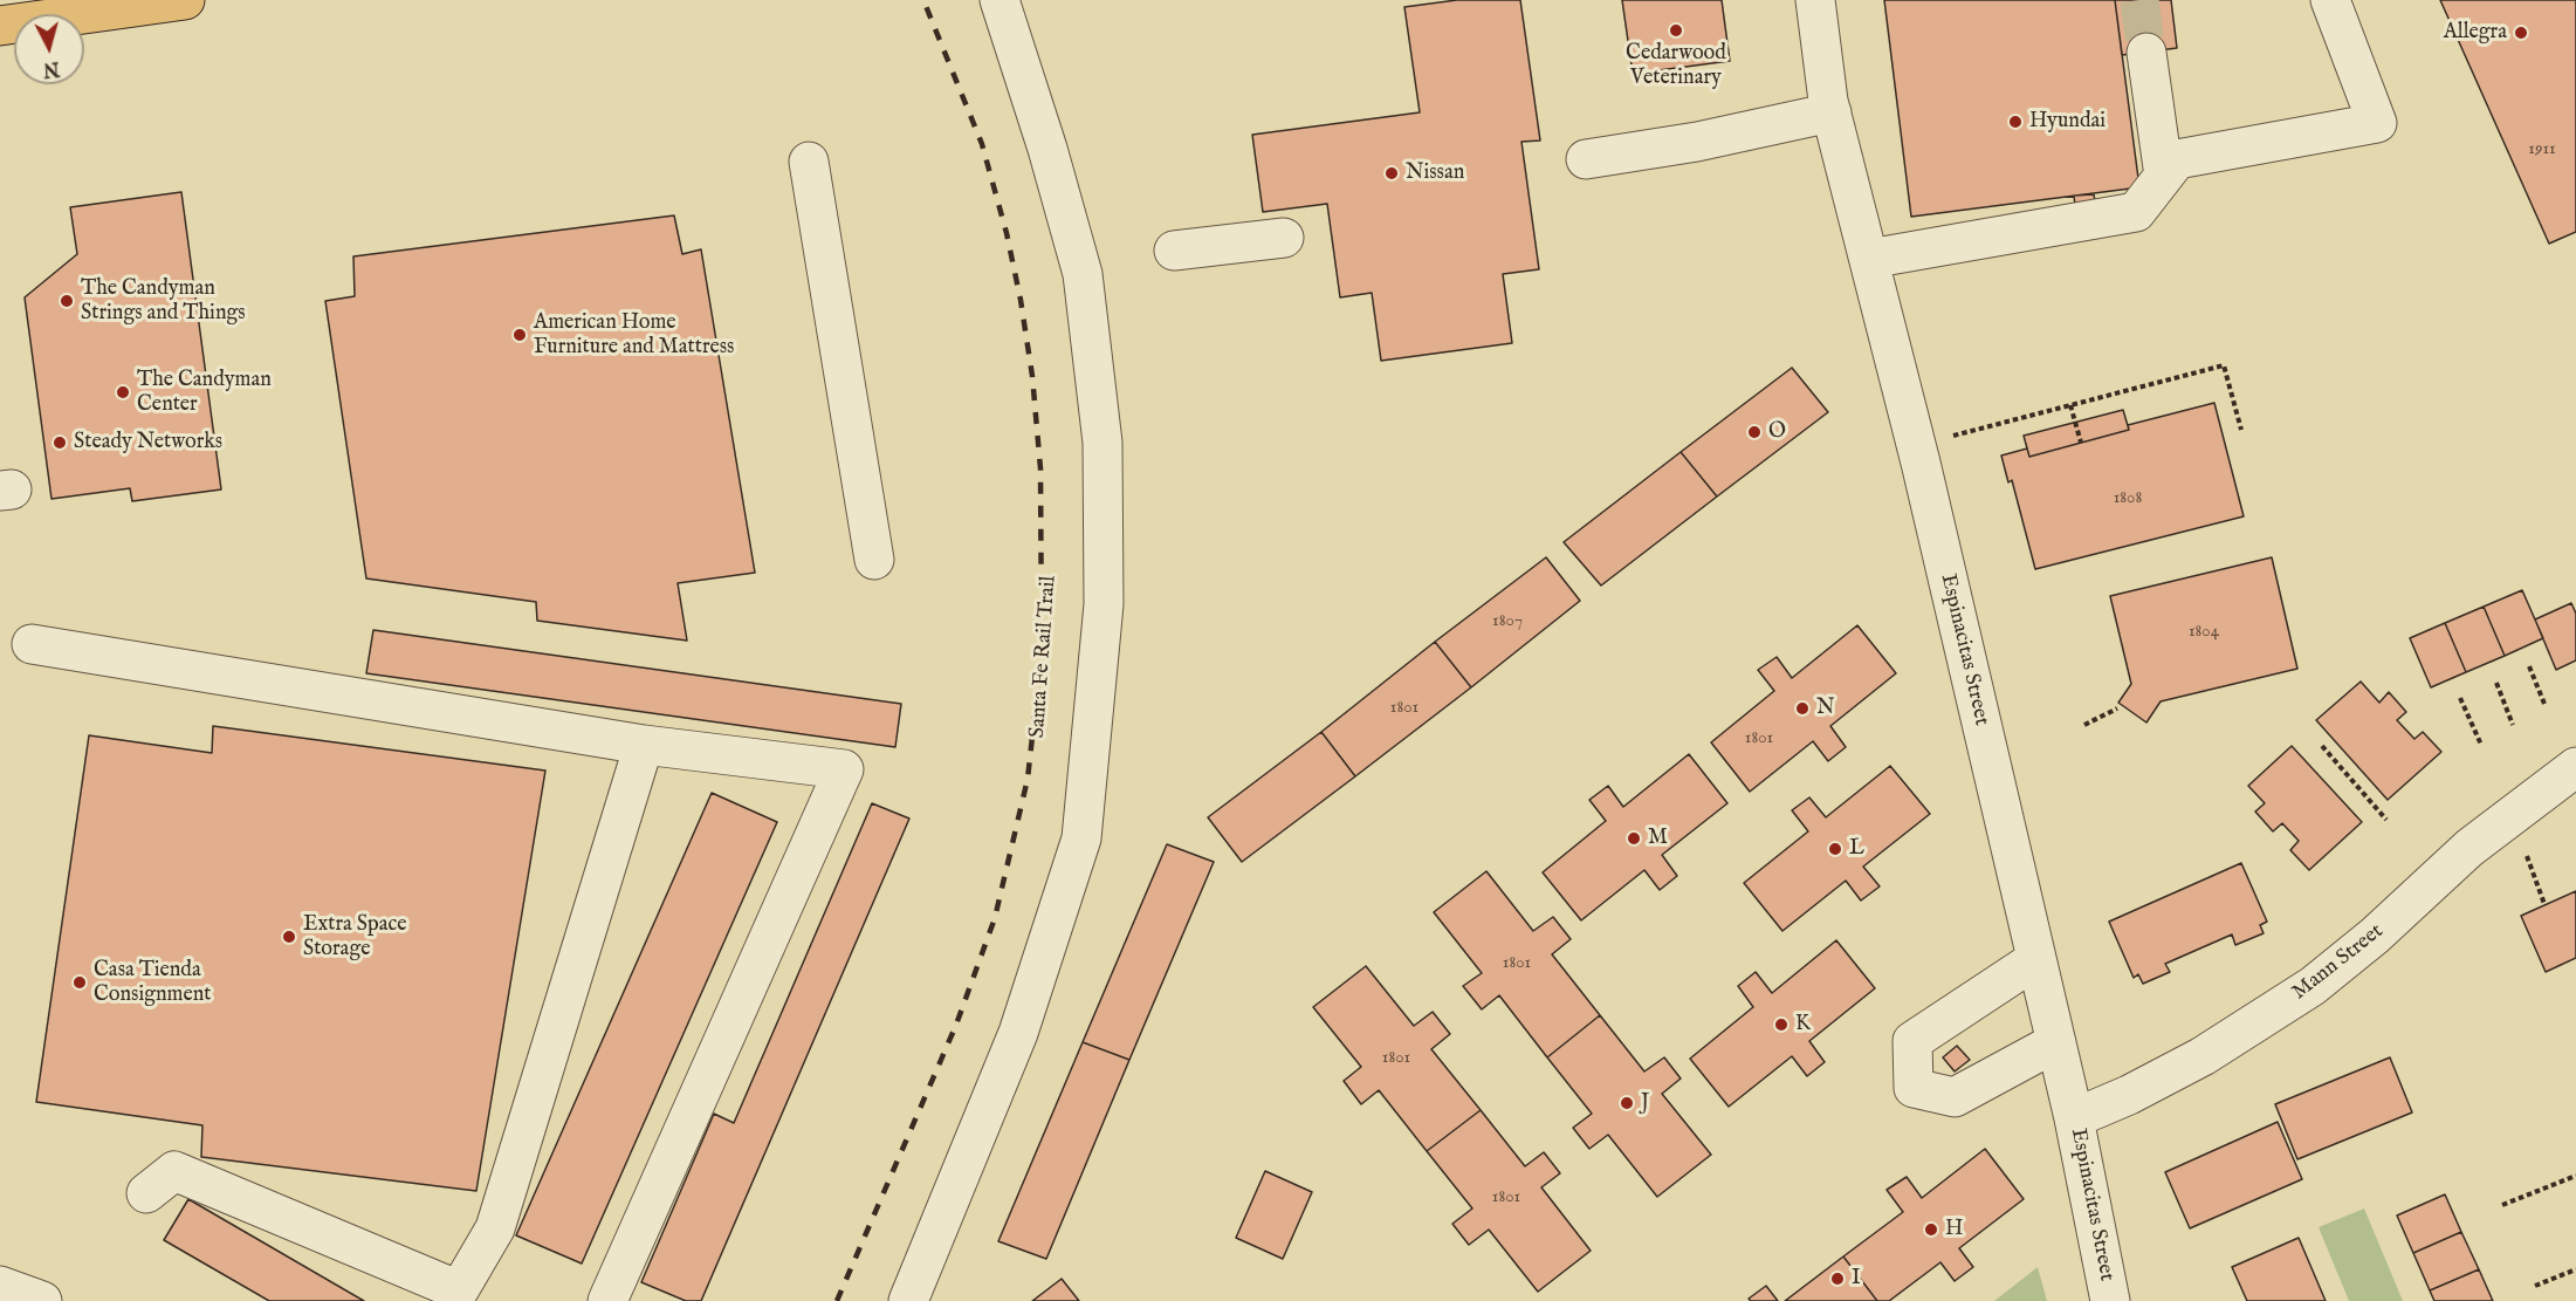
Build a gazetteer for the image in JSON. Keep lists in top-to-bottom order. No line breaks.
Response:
{"streets":{"street":["Espinacitas Street","Mann Street"]},"crossings":[["Espinacitas Street","Mann Street"]],"places":["Cedarwood Veterinary","Allegra","Hyundai","Nissan","The Candyman Strings and Things","American Home Furniture and Mattress","The Candyman Center","O","Steady Networks","N","M","L","Extra Space Storage","Casa Tienda Consignment","K","J","H","I"],"house_numbers":["1911","1808","1807","1804","1801","1801","1801","1801","1801"],"north":"bottom"}
